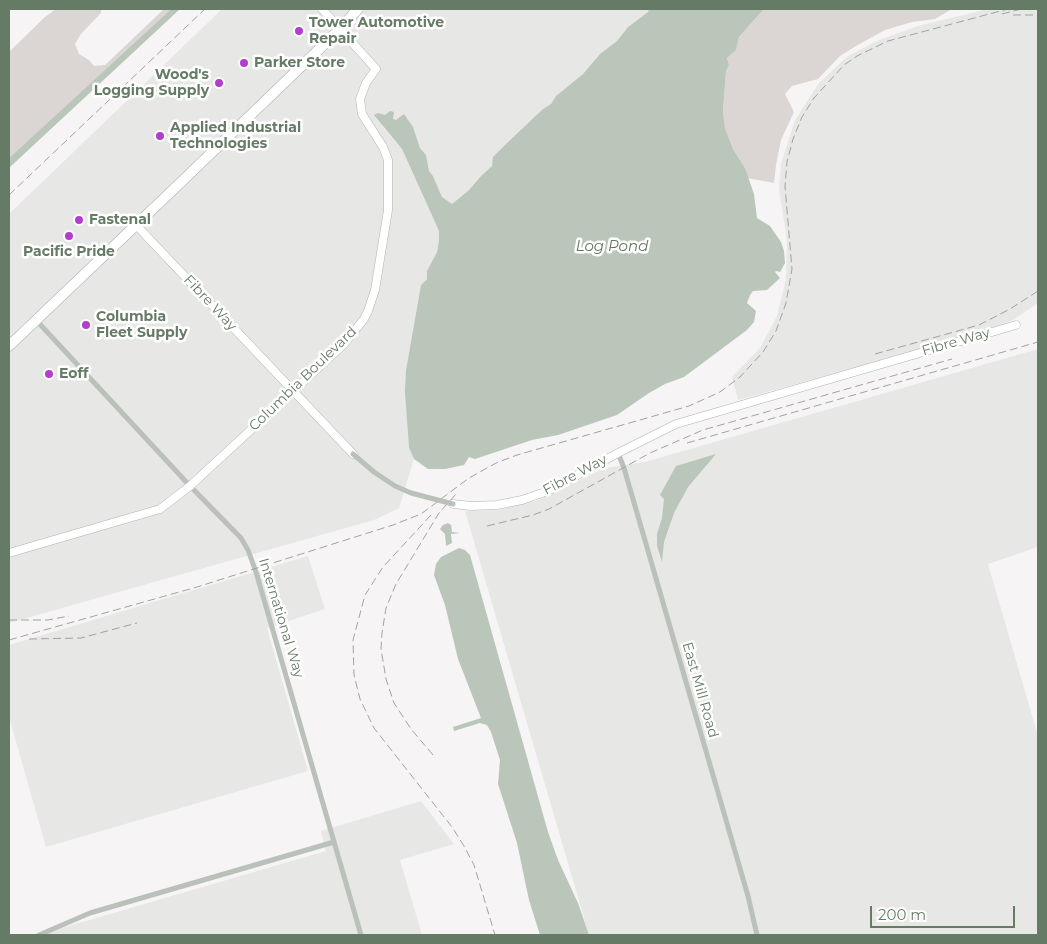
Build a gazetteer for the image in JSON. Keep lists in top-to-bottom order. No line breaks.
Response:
{"streets":{"street":["Fibre Way","Columbia Boulevard","International Way","East Mill Road"]},"crossings":[["Fibre Way","Columbia Boulevard"],["Fibre Way","East Mill Road"],["Columbia Boulevard","International Way"]],"water":["Log Pond"],"places":["Tower Automotive Repair","Parker Store","Wood's Logging Supply","Applied Industrial Technologies","Fastenal","Pacific Pride","Columbia Fleet Supply","Eoff"],"scale_bar":"200 m"}
